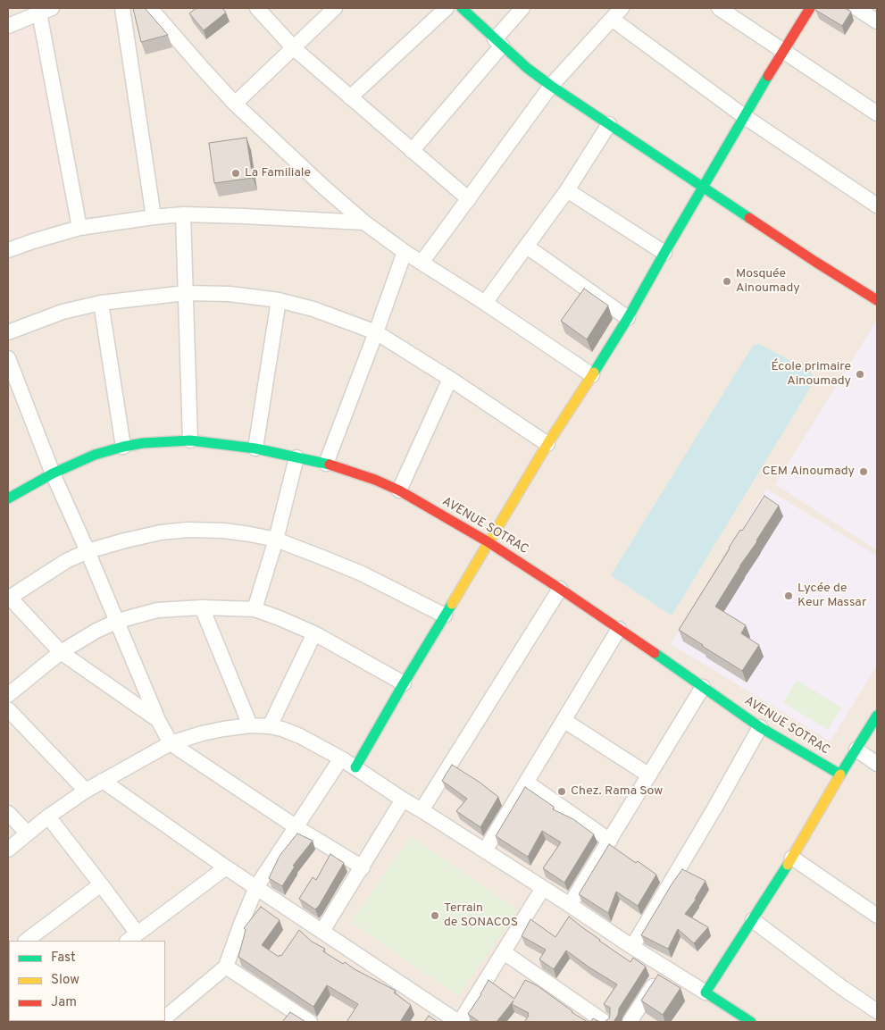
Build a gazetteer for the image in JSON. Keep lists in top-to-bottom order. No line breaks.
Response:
{"streets":{"street":["AVENUE SOTRAC"]},"places":["La Familiale","Mosquée Ainoumady","École primaire Ainoumady","CEM Ainoumady","Lycée de Keur Massar","Chez. Rama Sow","Terrain de SONACOS"],"legend":["Fast","Slow","Jam"]}
